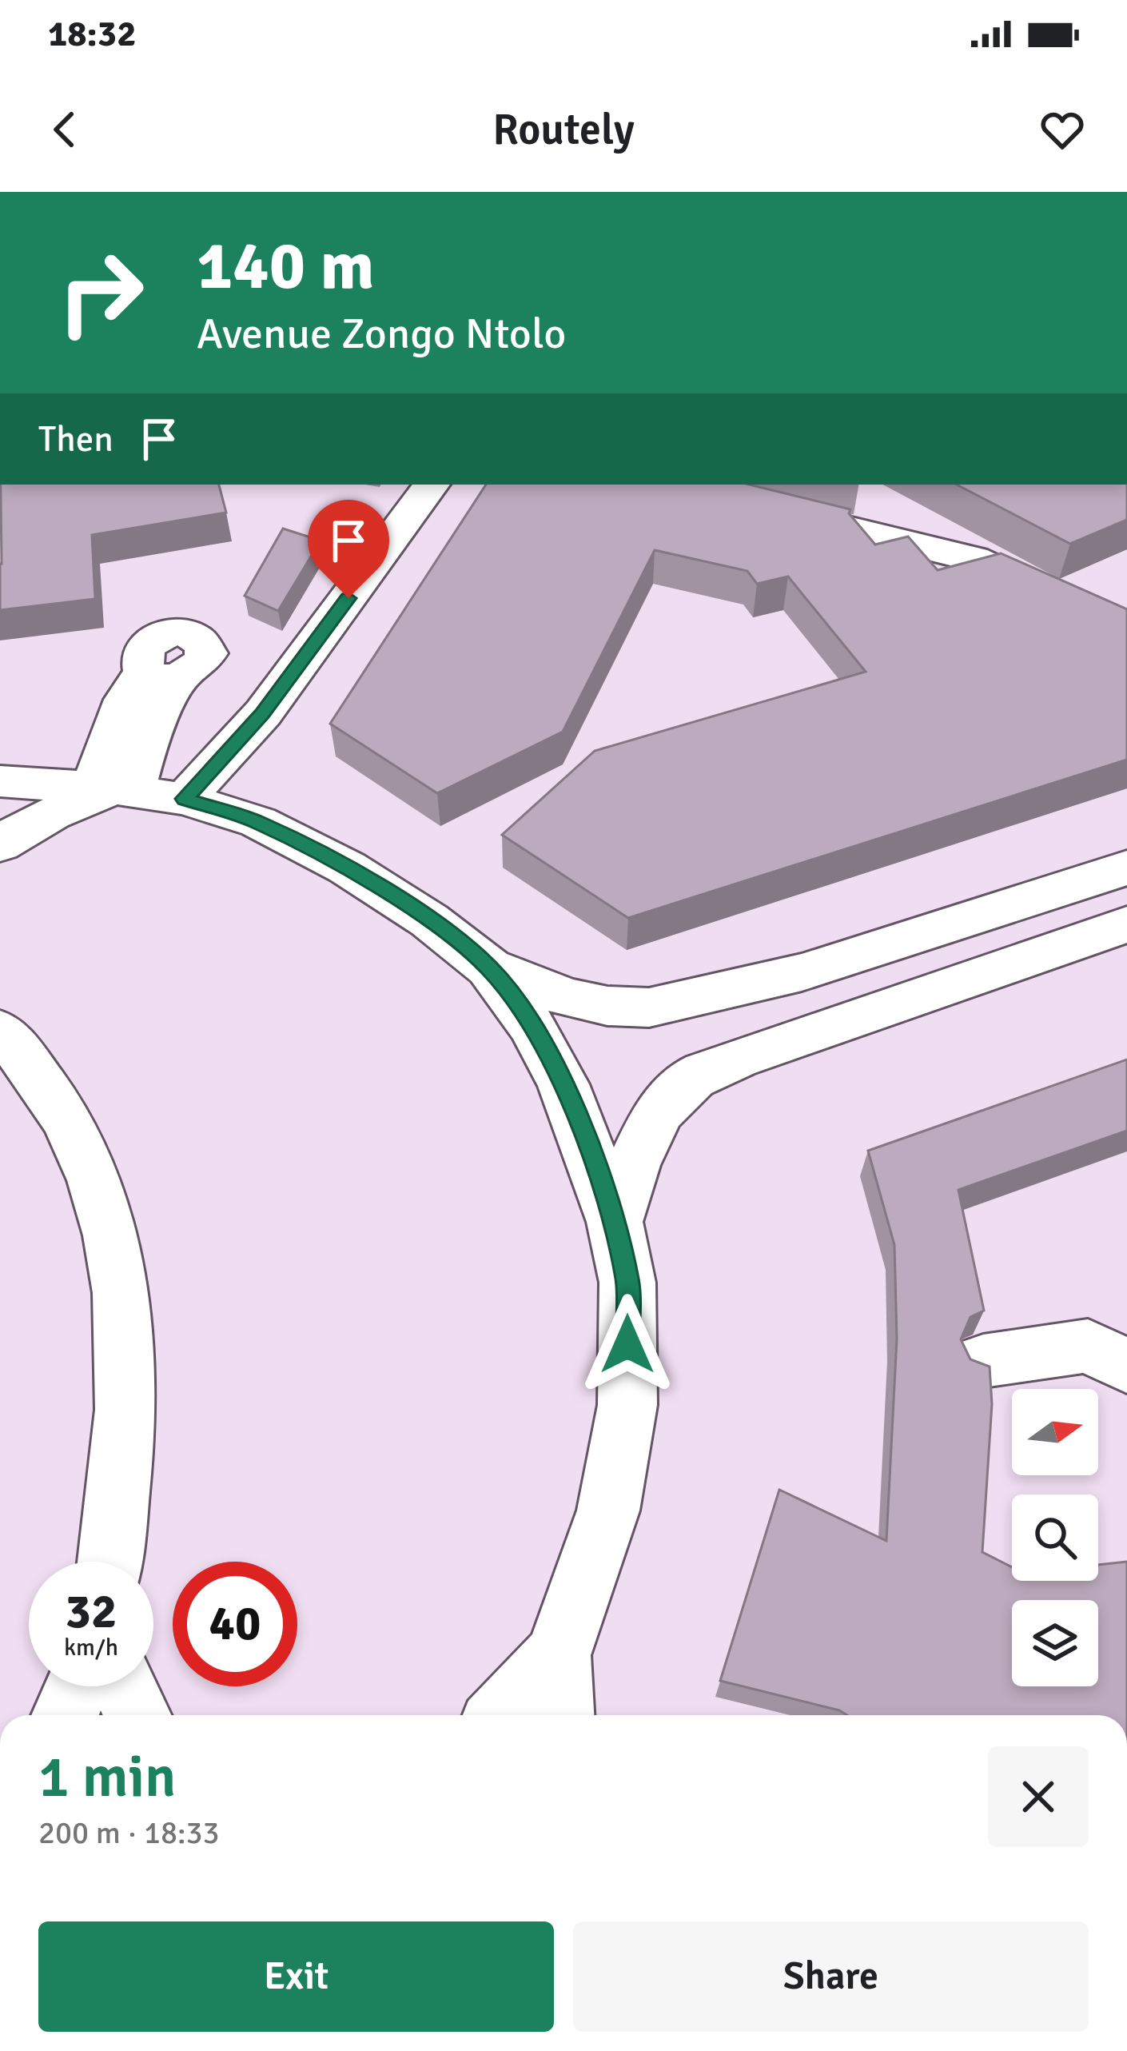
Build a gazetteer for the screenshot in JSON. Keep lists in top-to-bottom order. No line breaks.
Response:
{"north":"right","page":{"status":"18:32","header":"Routely","turn":["140 m","Avenue Zongo Ntolo"],"then":"Then","speed":"32 km/h","limit":"40","heading":["1 min","200 m · 18:33"],"buttons":["Exit","Share"]}}
